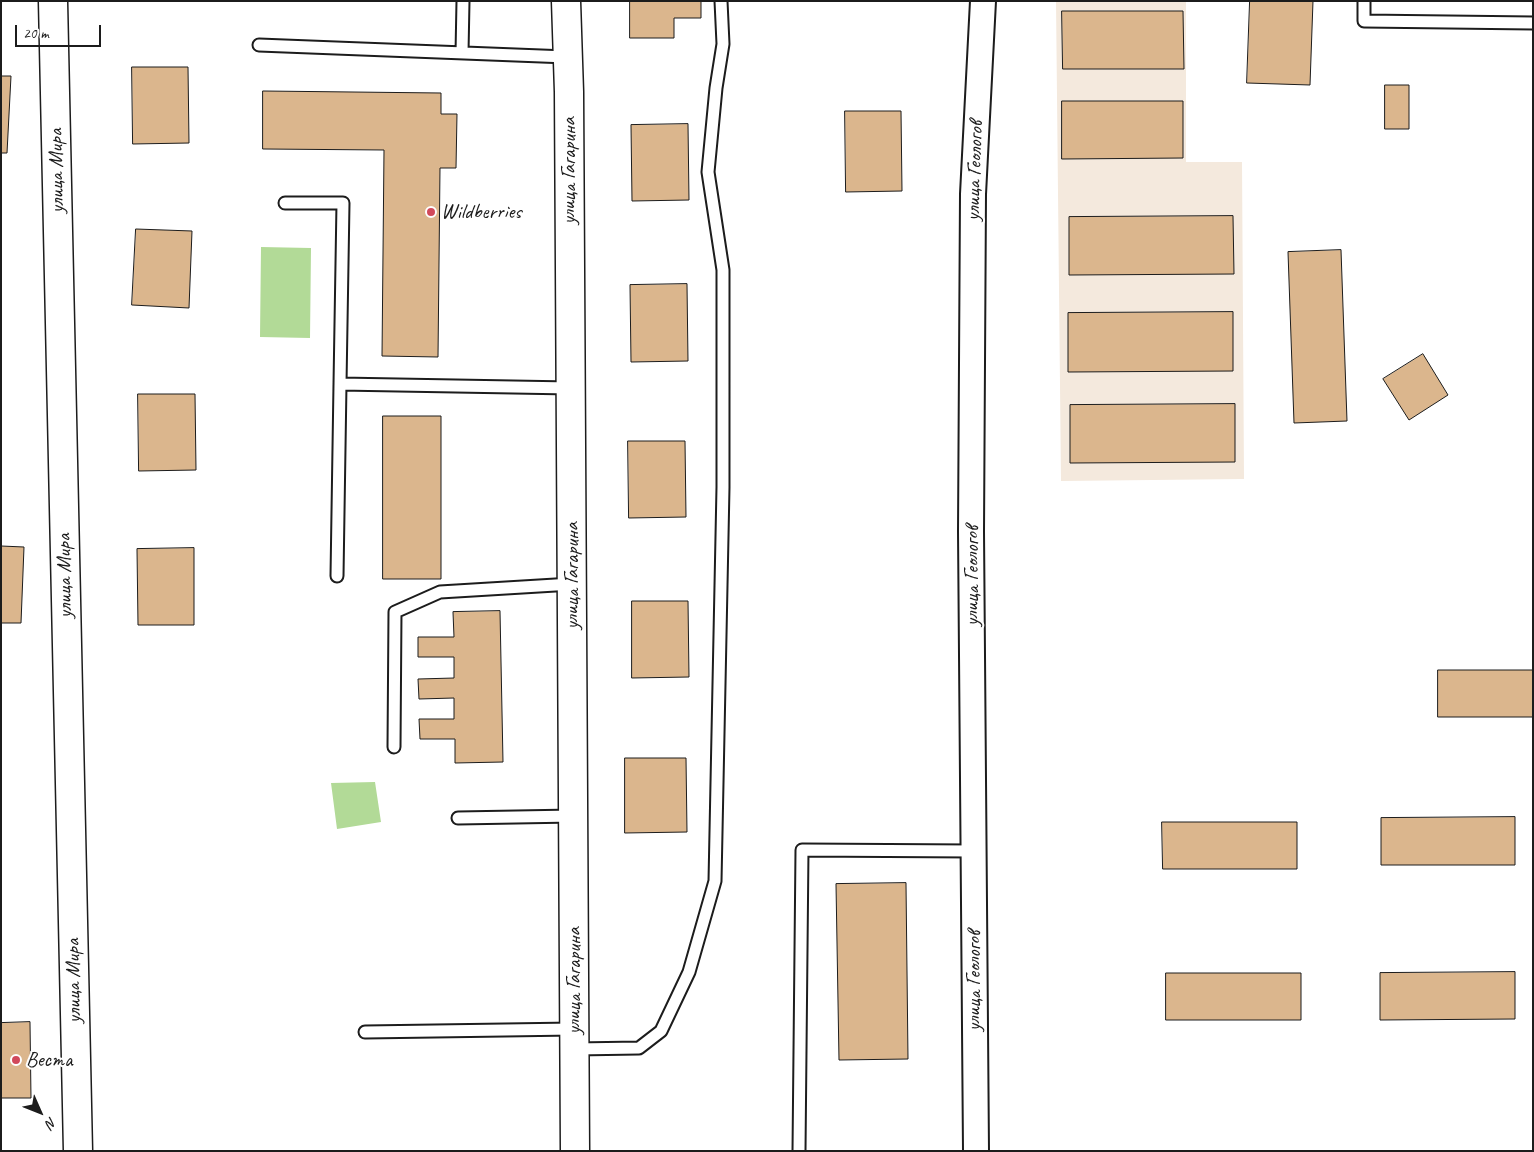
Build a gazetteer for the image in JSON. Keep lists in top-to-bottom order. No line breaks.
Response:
{"streets":{"street":["улица Мира","улица Гагарина","улица Геологов"]},"places":["Wildberries","Веста"],"scale_bar":"20 m","north":"bottom right"}
